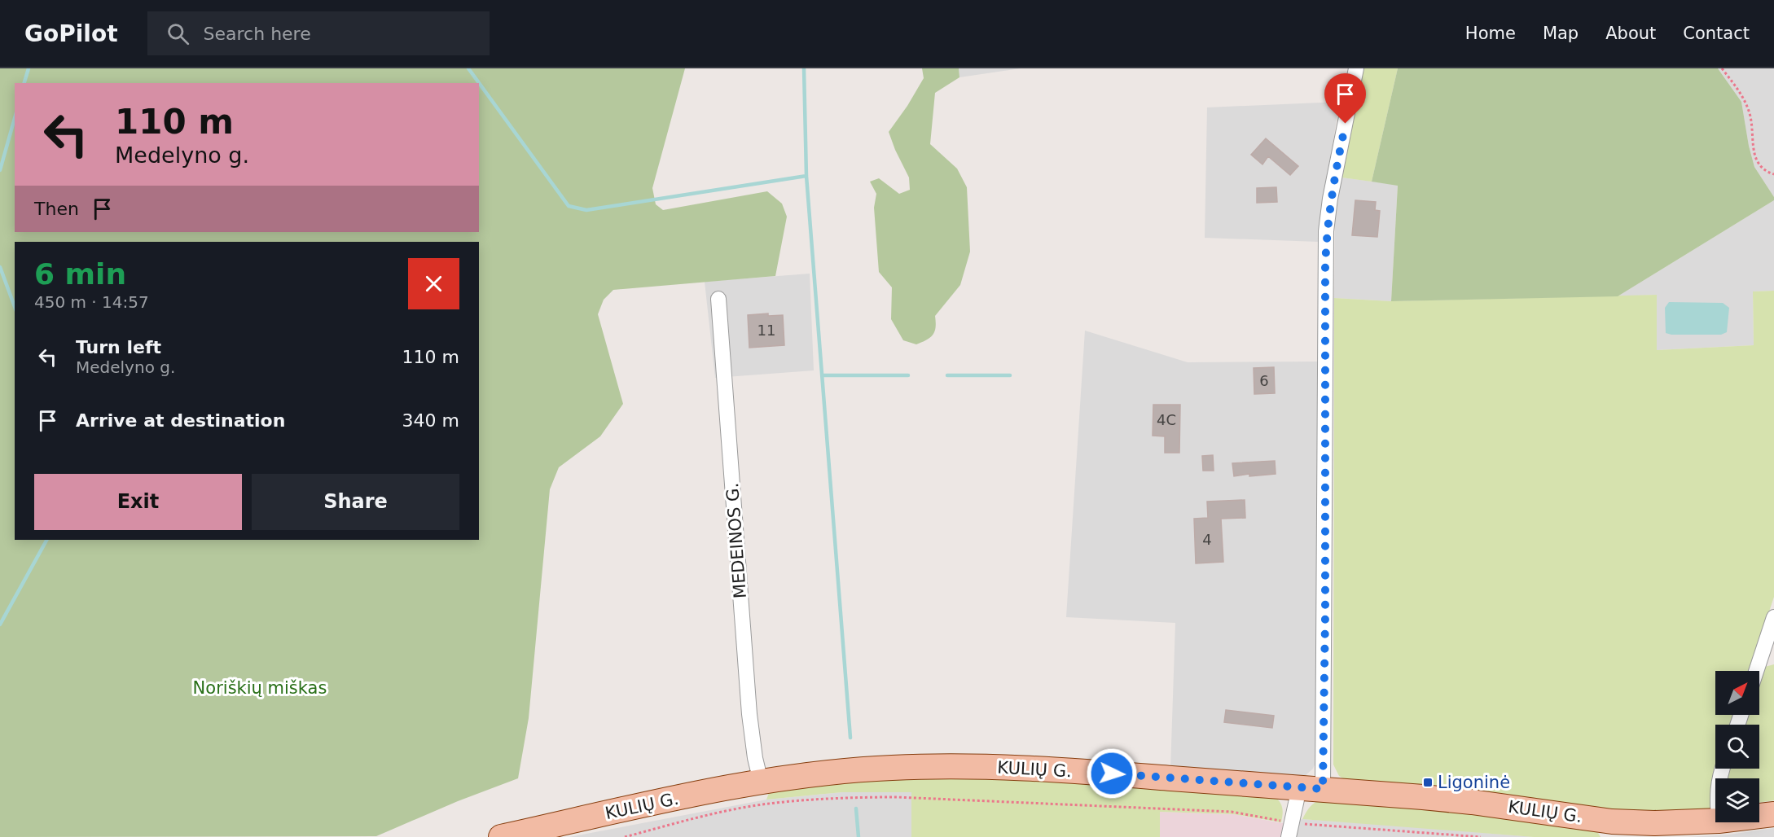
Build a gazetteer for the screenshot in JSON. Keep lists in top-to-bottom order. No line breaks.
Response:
{"streets":{"main road":["KULIŲ G."],"street":["MEDEINOS G."]},"crossings":[["MEDEINOS G.","KULIŲ G."]],"parks":["Noriškių miškas"],"places":{"transit":["Ligoninė"]},"house_numbers":["11","6","4C","4"],"north":"top right","page":{"header":"GoPilot","search":"Search here","nav":["Home","Map","About","Contact"],"turn":["110 m","Medelyno g."],"then":"Then","heading":["6 min","450 m · 14:57"],"list":[{"name":"Turn left","note":"Medelyno g.","value":"110 m"},{"name":"Arrive at destination","value":"340 m"}],"buttons":["Exit","Share"]}}
